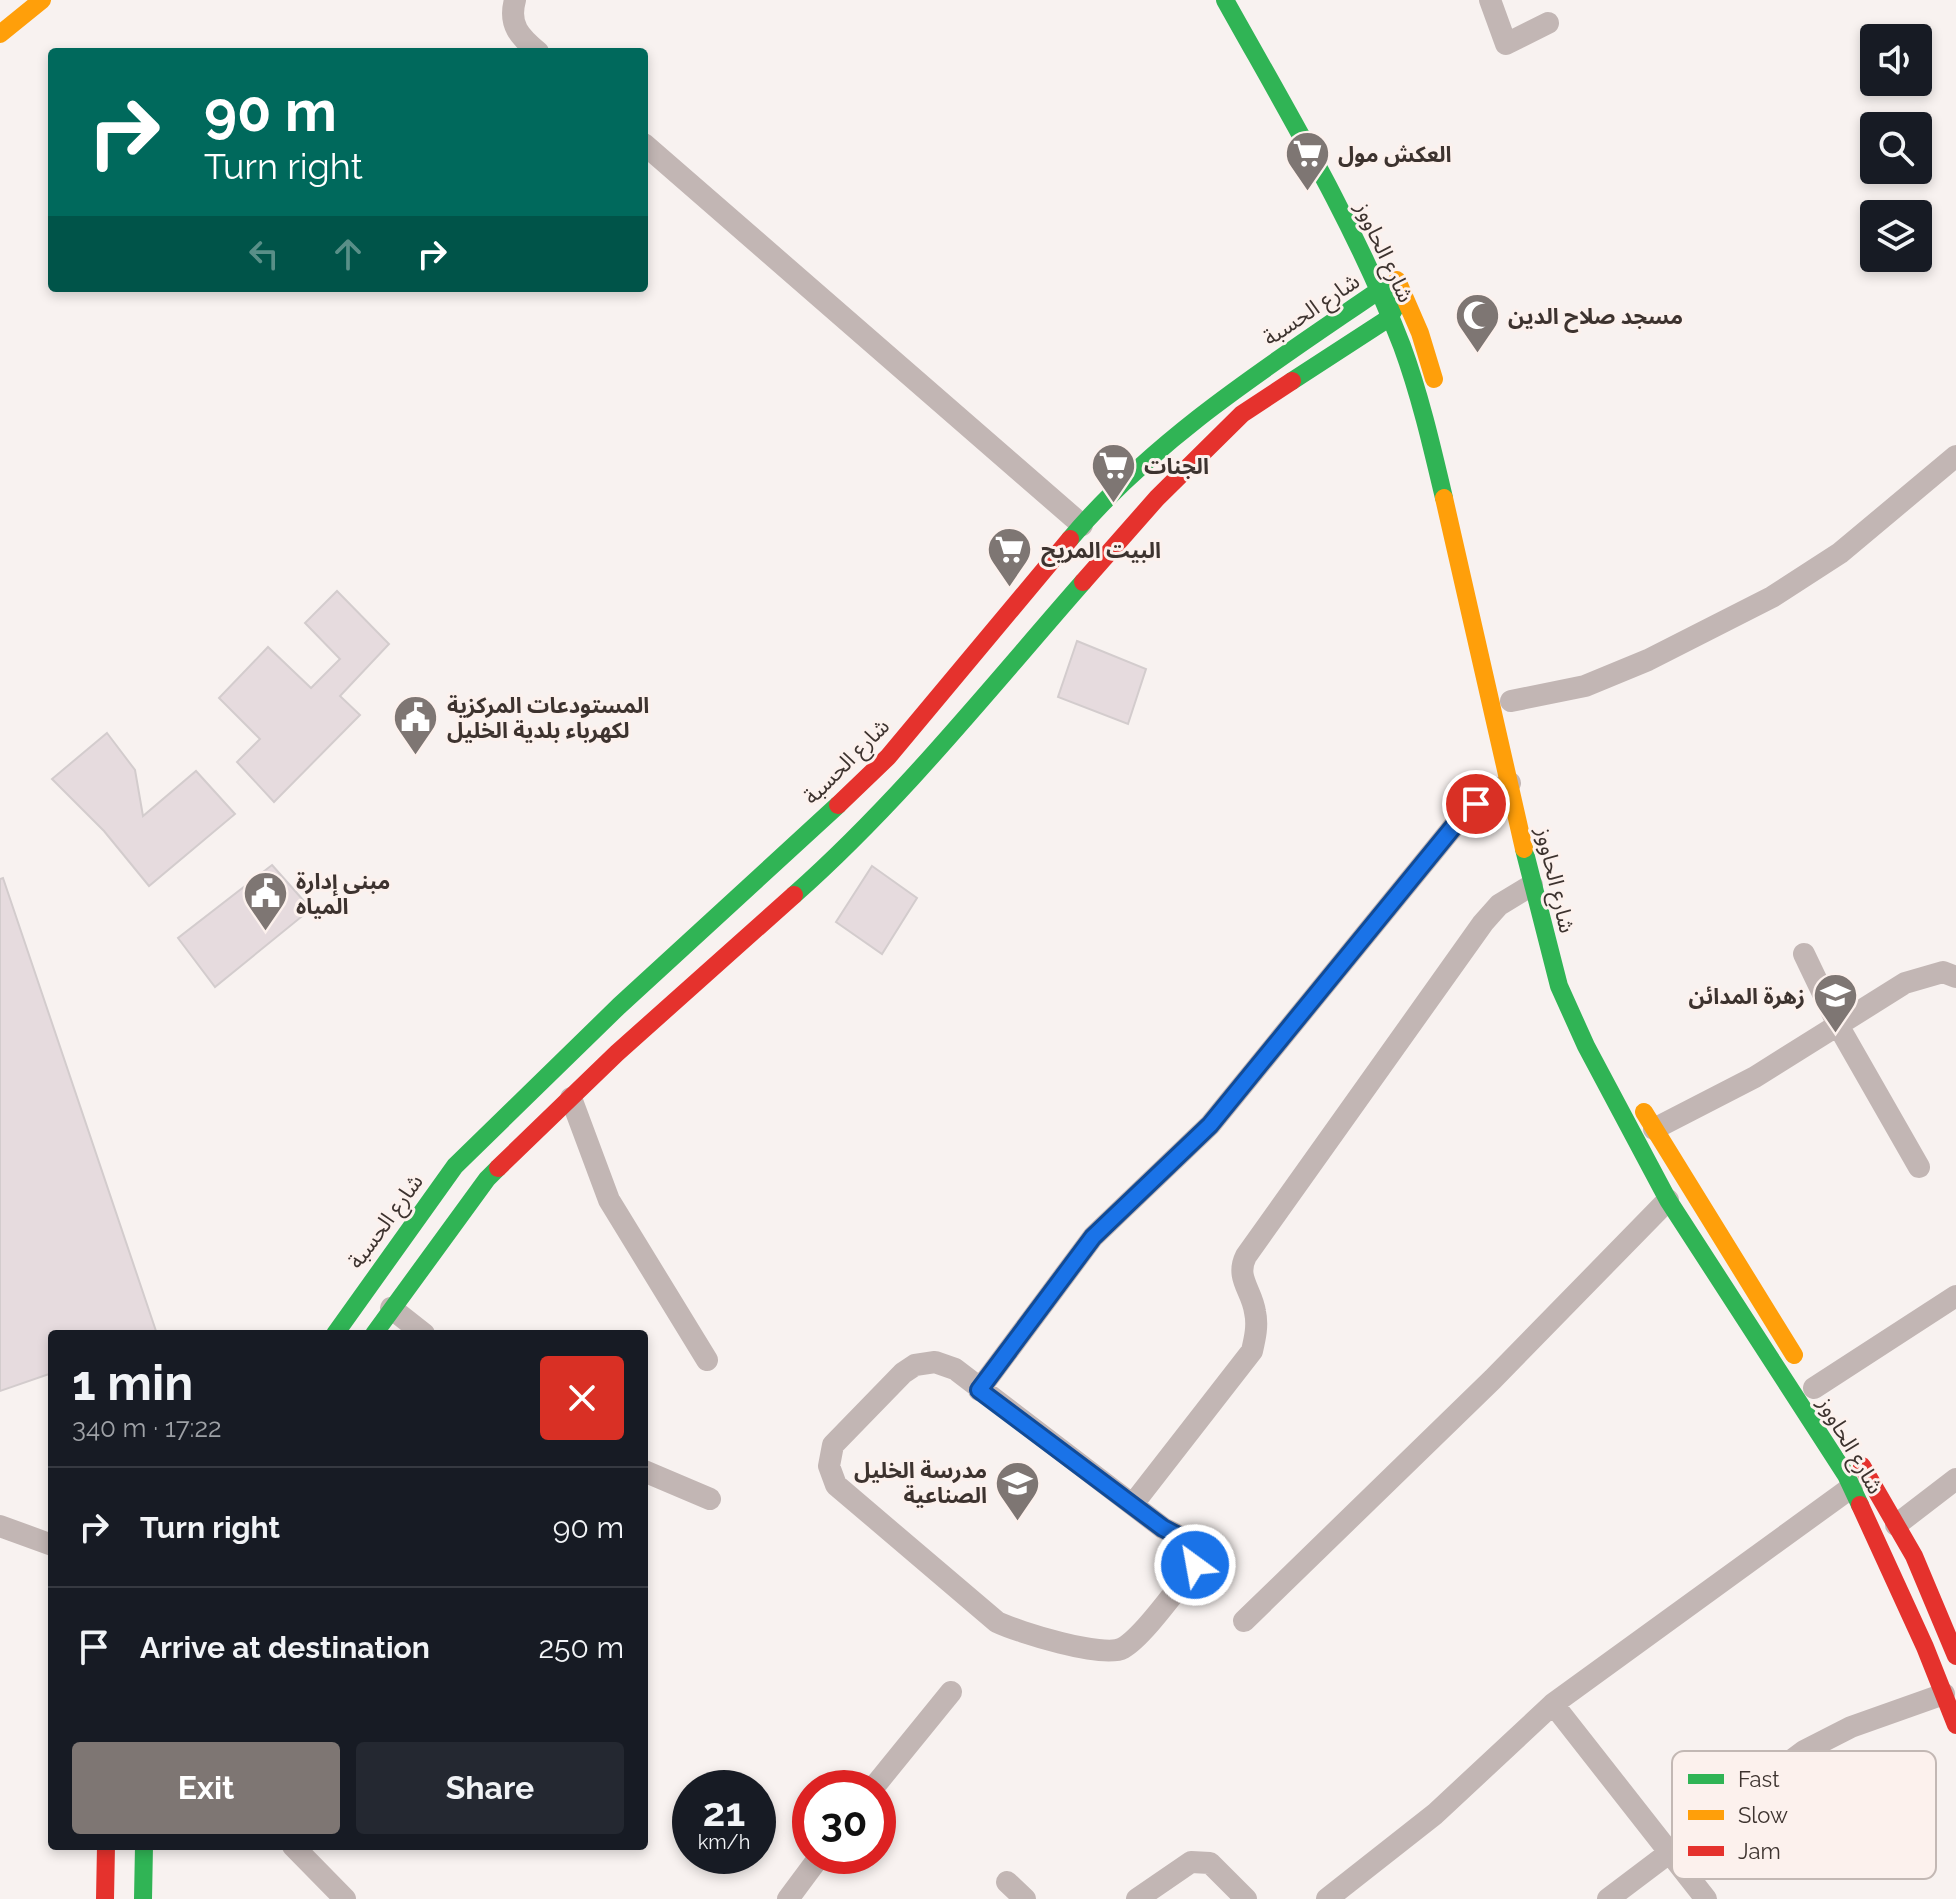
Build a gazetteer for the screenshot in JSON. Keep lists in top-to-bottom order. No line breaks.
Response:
{"streets":{"main road":["شارع الحاووز","شارع الحسبة"]},"crossings":[["شارع الحاووز","شارع الحسبة"]],"places":{"supermarket":["العكش مول","الجنات","البيت المريح"],"mosque":["مسجد صلاح الدين"],"public building":["المستودعات المركزية لكهرباء بلدية الخليل","مبنى إدارة المياه"],"school or university":["زهرة المدائن","مدرسة الخليل الصناعية"]},"legend":["Fast","Slow","Jam"],"page":{"turn":["90 m","Turn right"],"heading":["1 min","340 m · 17:22"],"list":[{"name":"Turn right","value":"90 m"},{"name":"Arrive at destination","value":"250 m"}],"buttons":["Exit","Share"],"speed":"21 km/h","limit":"30"}}
